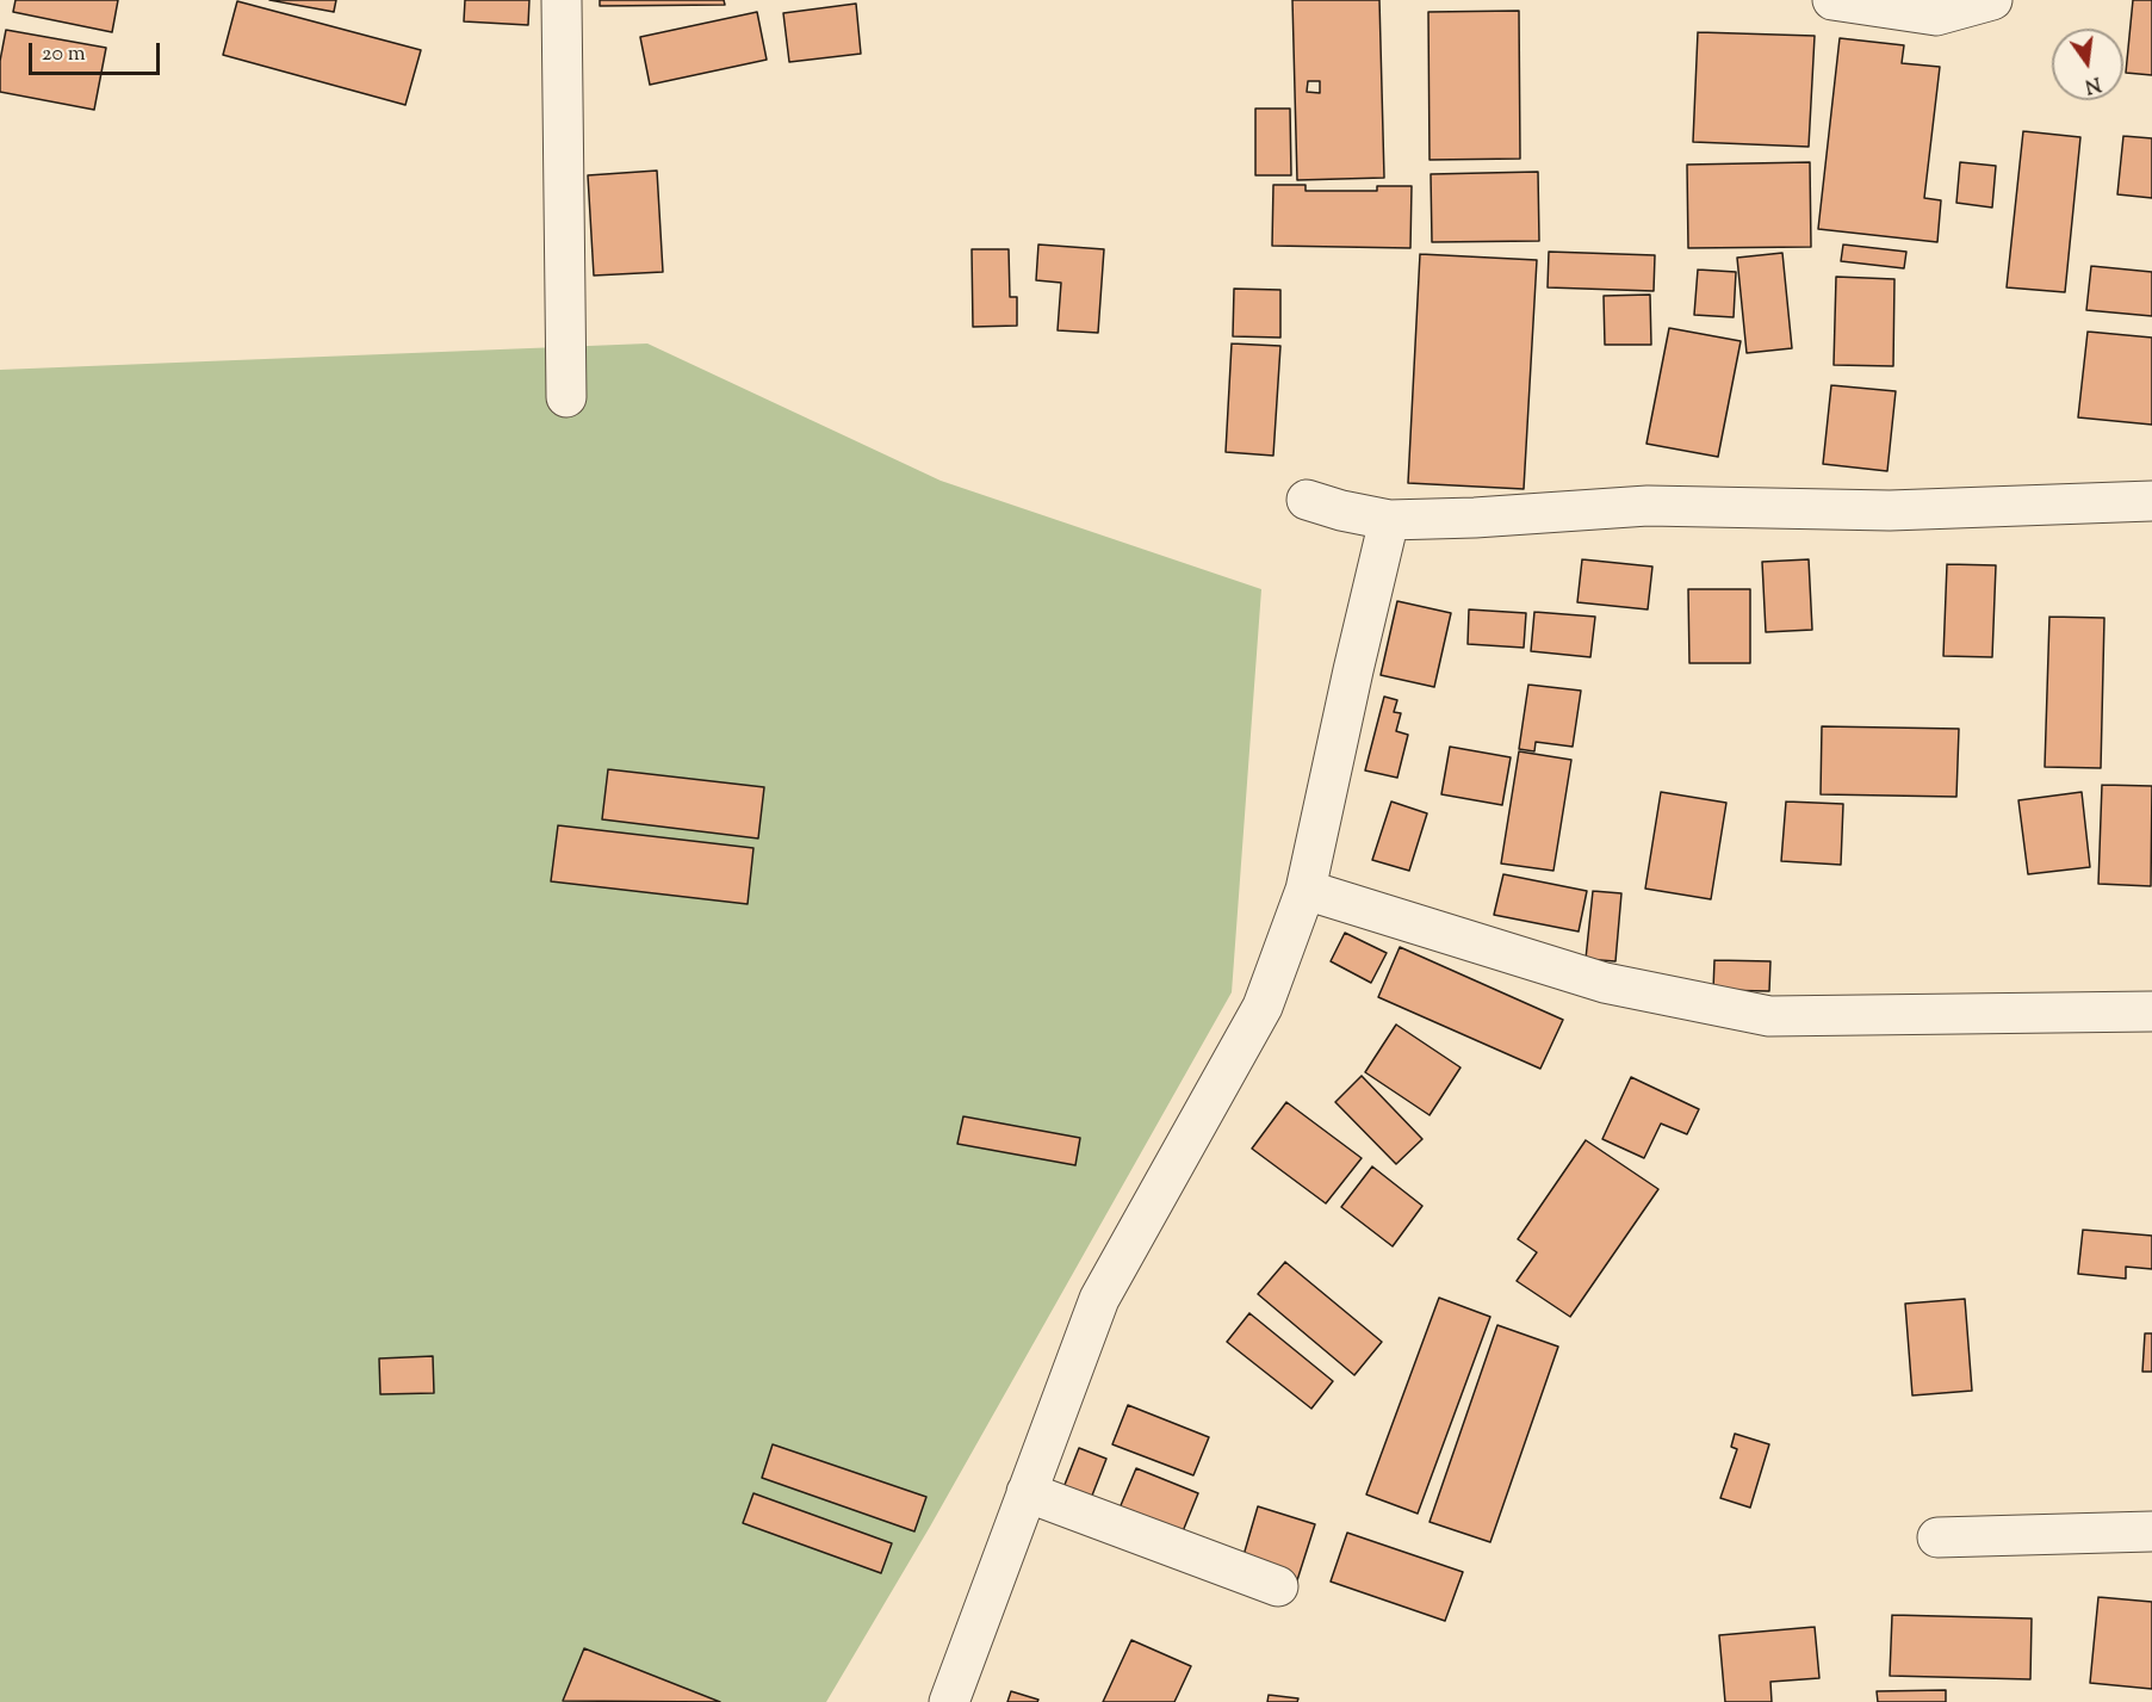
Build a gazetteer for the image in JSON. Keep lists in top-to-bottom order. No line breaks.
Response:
{"scale_bar":"20 m","north":"bottom"}
